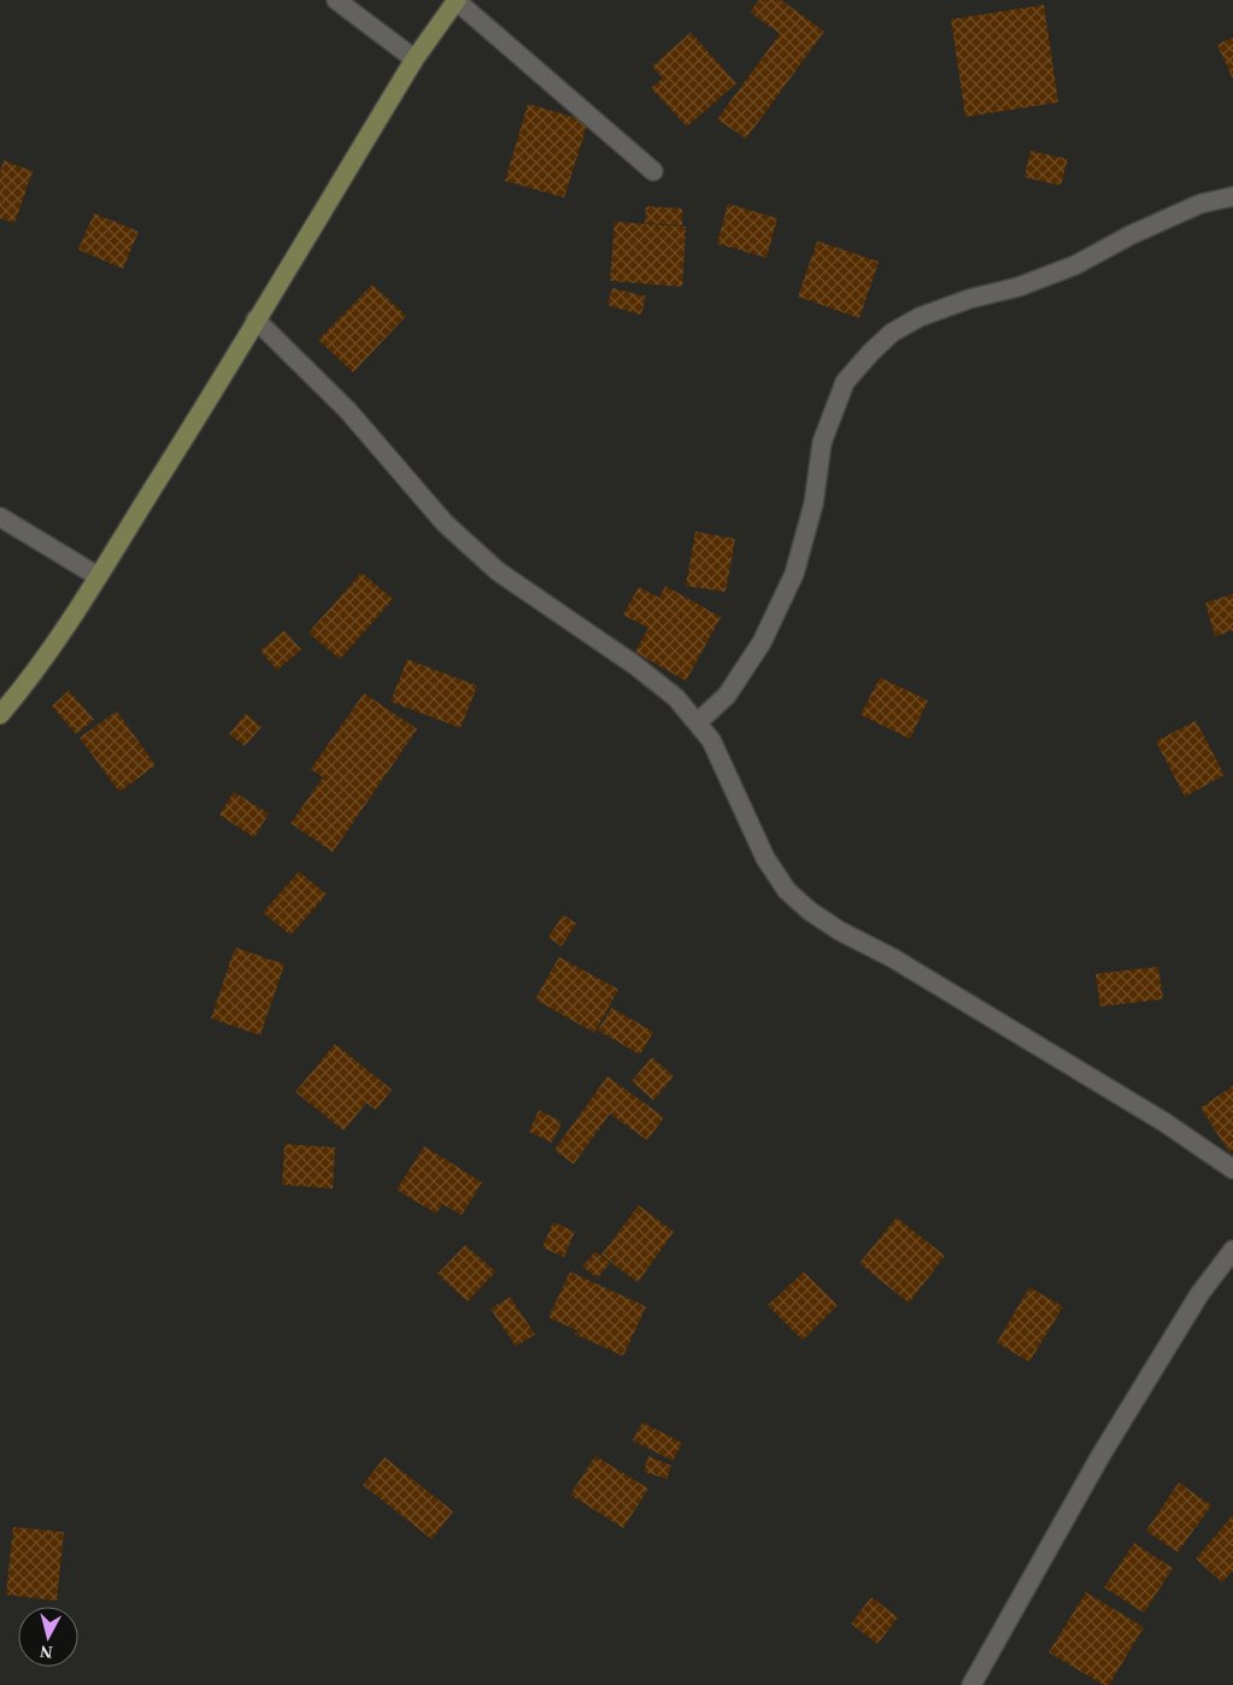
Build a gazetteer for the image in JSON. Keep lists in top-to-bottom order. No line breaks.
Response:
{"north":"bottom"}
